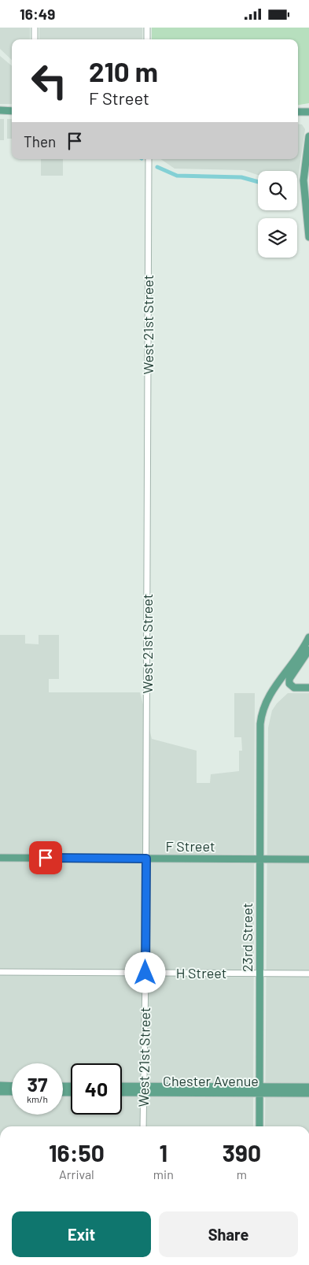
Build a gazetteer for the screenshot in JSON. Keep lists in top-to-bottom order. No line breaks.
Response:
{"streets":{"main road":["F Street","23rd Street","Chester Avenue"],"street":["West 21st Street","H Street"]},"crossings":[["West 21st Street","F Street"],["West 21st Street","H Street"],["West 21st Street","Chester Avenue"],["F Street","23rd Street"],["23rd Street","H Street"],["23rd Street","Chester Avenue"]],"page":{"status":"16:49","turn":["210 m","F Street"],"then":"Then","speed":"37 km/h","limit":"40","eta":["16:50","Arrival","1","min","390","m"],"buttons":["Exit","Share"]}}
